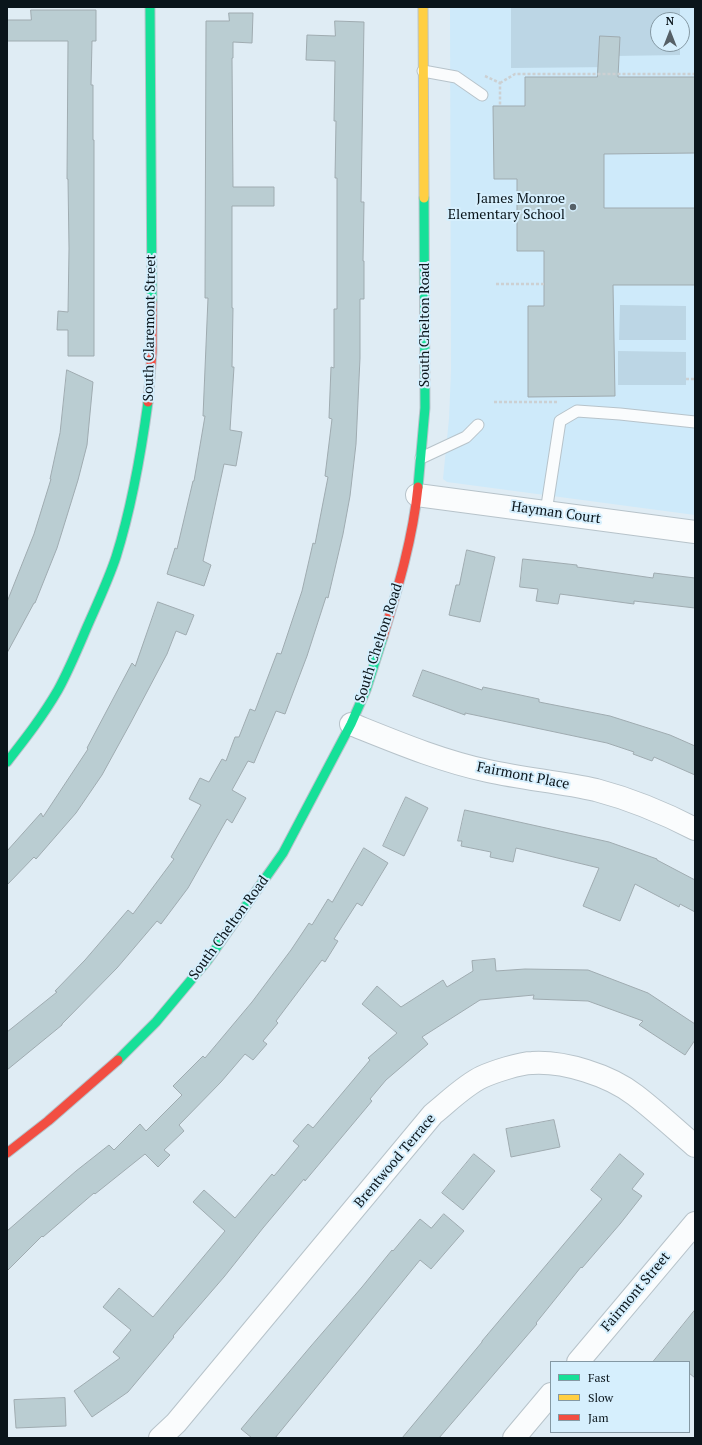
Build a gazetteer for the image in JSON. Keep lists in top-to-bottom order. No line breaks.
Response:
{"streets":{"main road":["South Chelton Road","South Claremont Street"],"street":["Hayman Court","Fairmont Place","Brentwood Terrace","Fairmont Street"]},"crossings":[["South Chelton Road","Hayman Court"],["South Chelton Road","Fairmont Place"]],"places":["James Monroe Elementary School"],"legend":["Fast","Slow","Jam"],"north":"top"}
